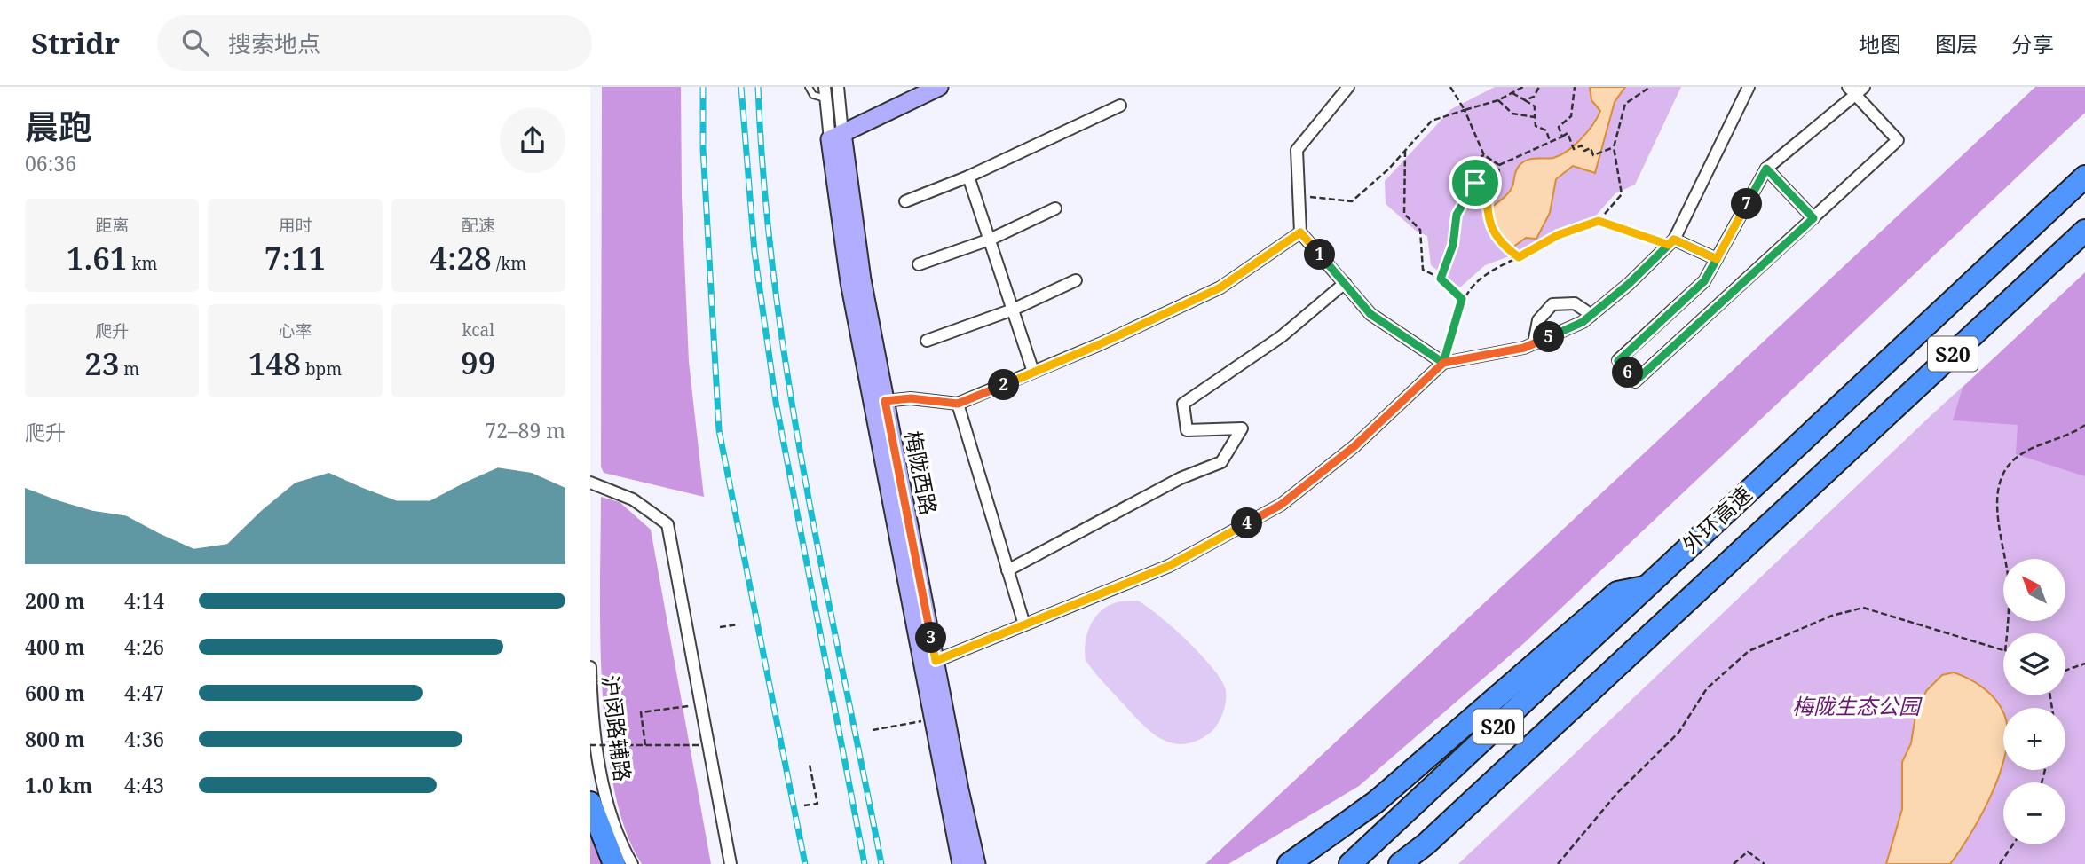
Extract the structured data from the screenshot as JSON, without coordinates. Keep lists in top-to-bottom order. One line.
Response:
{"streets":{"highway":["S20","外环高速"],"street":["梅陇西路","沪闵路辅路"]},"parks":["梅陇生态公园"],"north":"top left","page":{"header":"Stridr","search":"搜索地点","nav":["地图","图层","分享"],"heading":["晨跑","06:36"],"pins":["7","1","5","6","2","4","3"],"stats":[["距离","1.61 km"],["用时","7:11"],["配速","4:28 /km"],["爬升","23 m"],["心率","148 bpm"],["kcal","99"]],"chart":["爬升","72–89 m"],"map_buttons":["+","−"],"list":[{"name":"200 m","note":"4:14"},{"name":"400 m","note":"4:26"},{"name":"600 m","note":"4:47"},{"name":"800 m","note":"4:36"},{"name":"1.0 km","note":"4:43"}]}}
